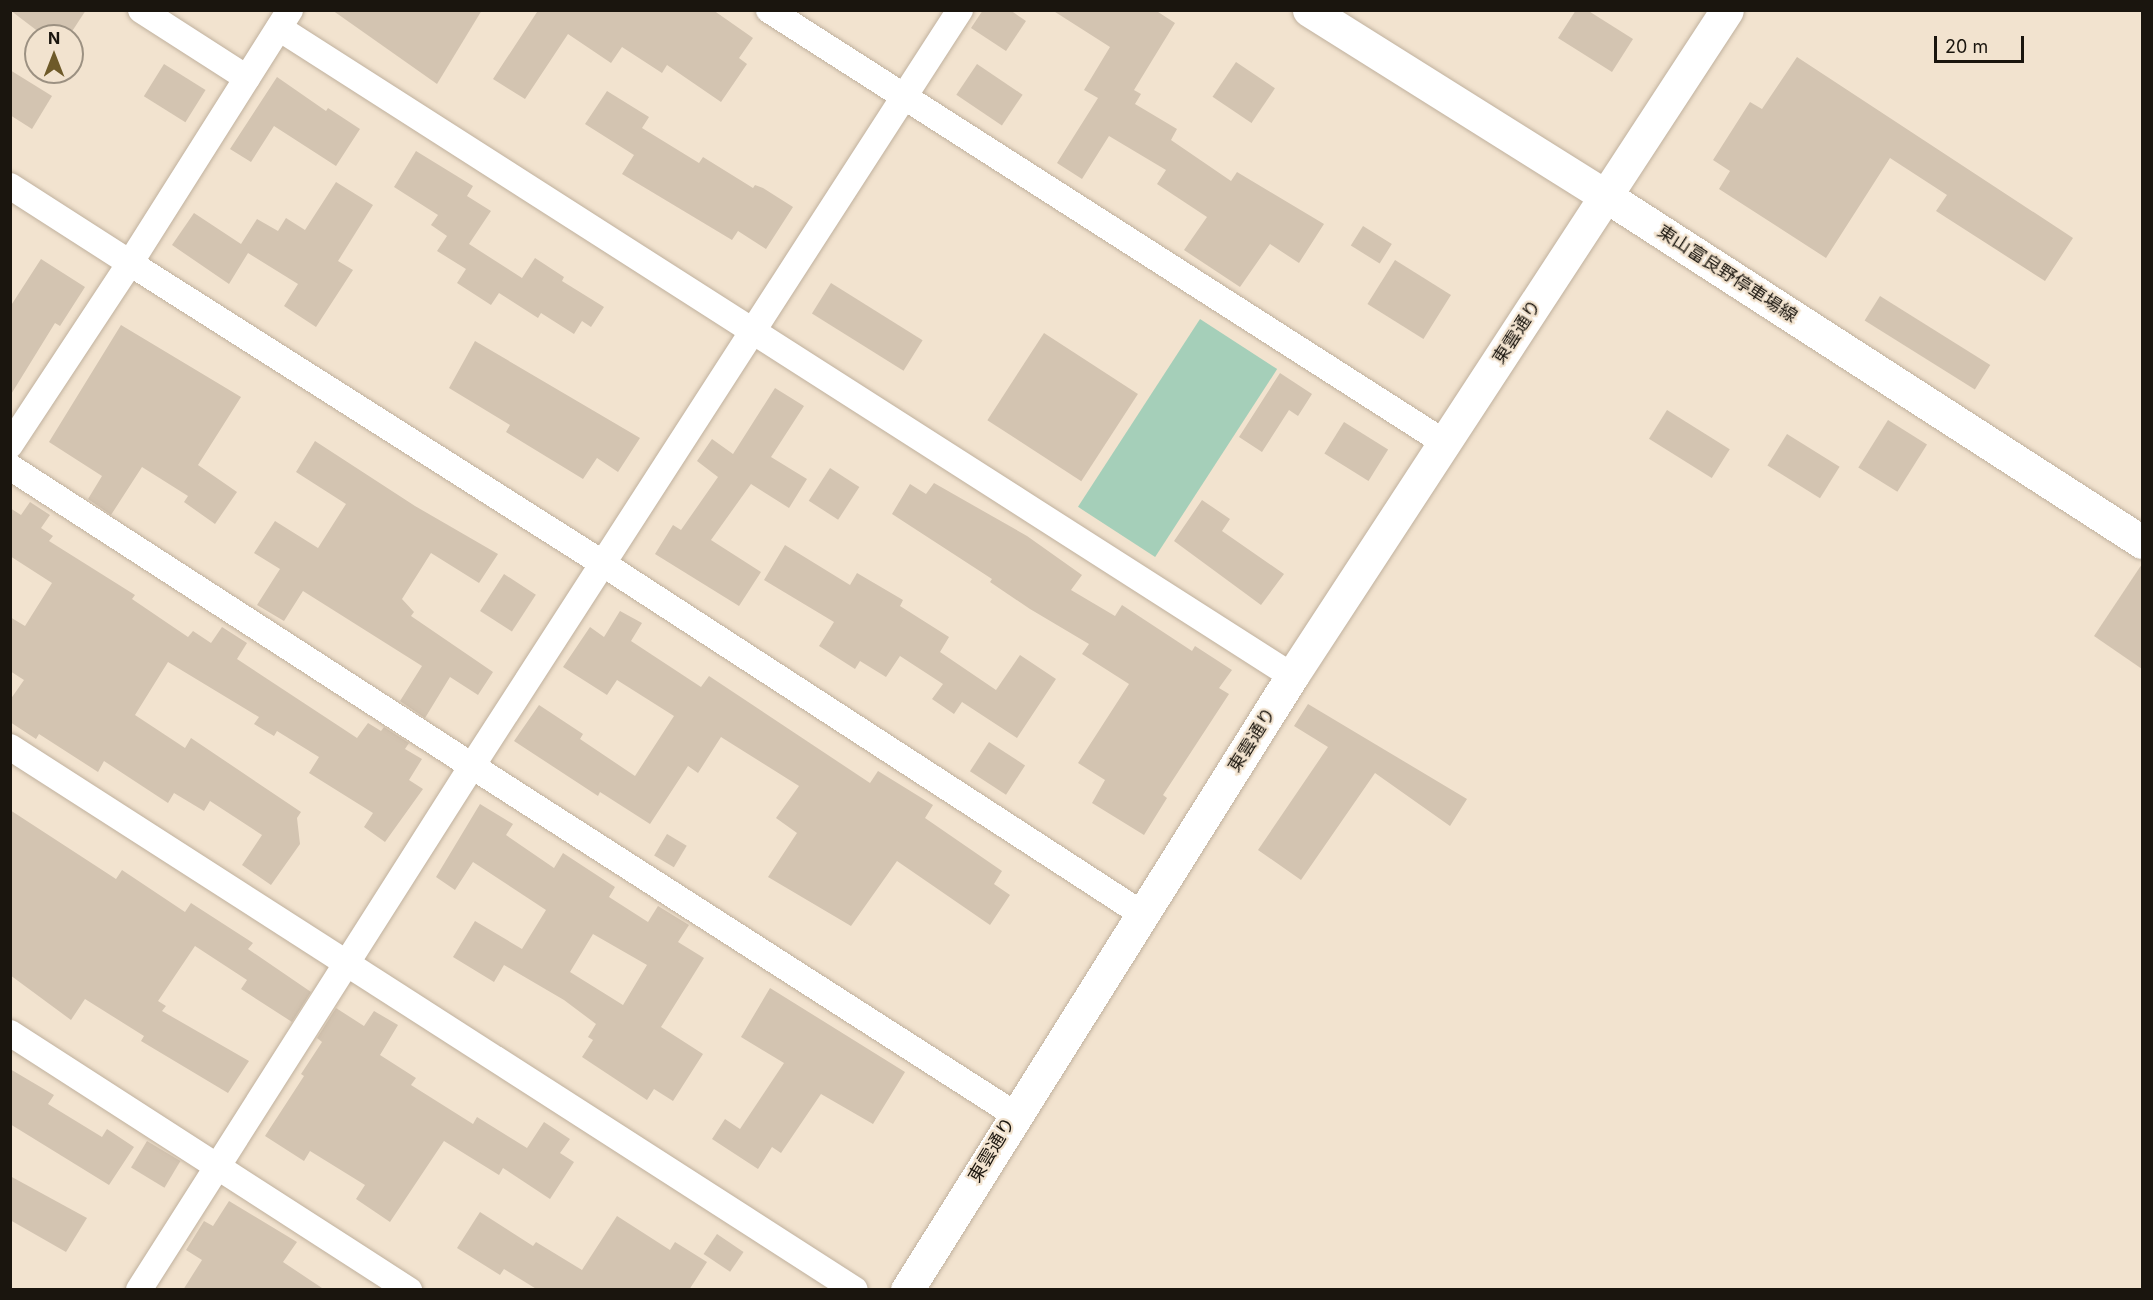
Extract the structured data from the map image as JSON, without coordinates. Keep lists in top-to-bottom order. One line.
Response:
{"streets":{"street":["東山富良野停車場線","東雲通り"]},"crossings":[["東山富良野停車場線","東雲通り"]],"scale_bar":"20 m","north":"top"}
